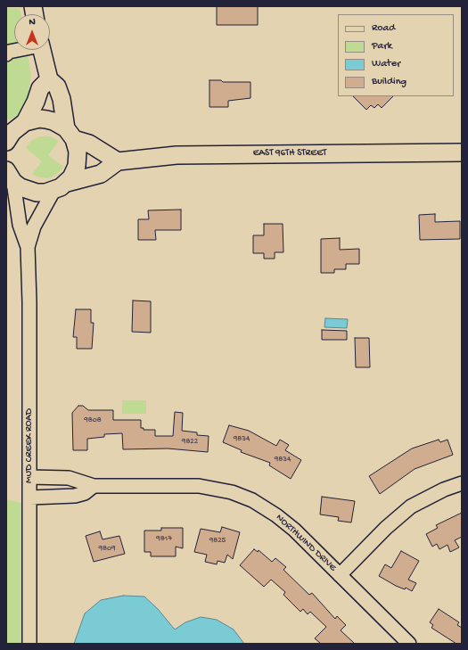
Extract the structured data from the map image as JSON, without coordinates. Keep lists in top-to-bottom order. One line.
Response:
{"streets":{"main road":["EAST 96TH STREET"],"street":["MUD CREEK ROAD","NORTHWIND DRIVE"]},"crossings":[["MUD CREEK ROAD","NORTHWIND DRIVE"]],"house_numbers":["9808","9834","9822","9834","9817","9825","9809"],"legend":["Road","Park","Water","Building"],"north":"top"}
